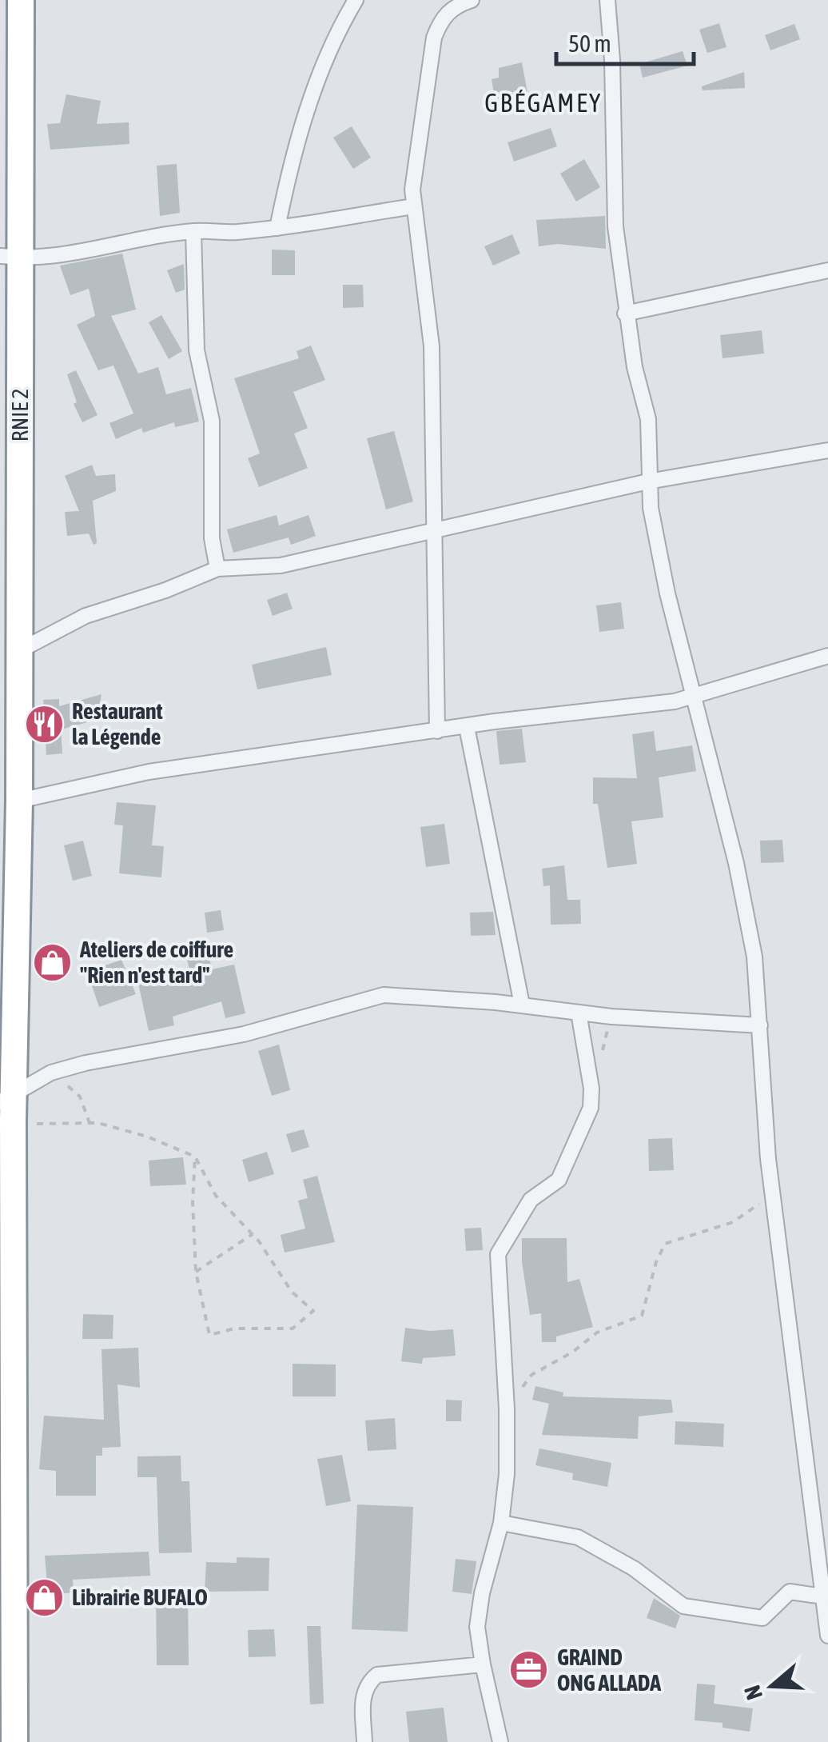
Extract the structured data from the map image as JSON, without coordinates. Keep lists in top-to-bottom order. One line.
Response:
{"streets":{"highway":["RNIE 2"]},"districts":["GBÉGAMEY"],"places":{"restaurant":["Restaurant la Légende"],"shop":["Ateliers de coiffure \"Rien n'est tard\"","Librairie BUFALO"],"office":["GRAIND ONG ALLADA"]},"scale_bar":"50 m","north":"left"}
